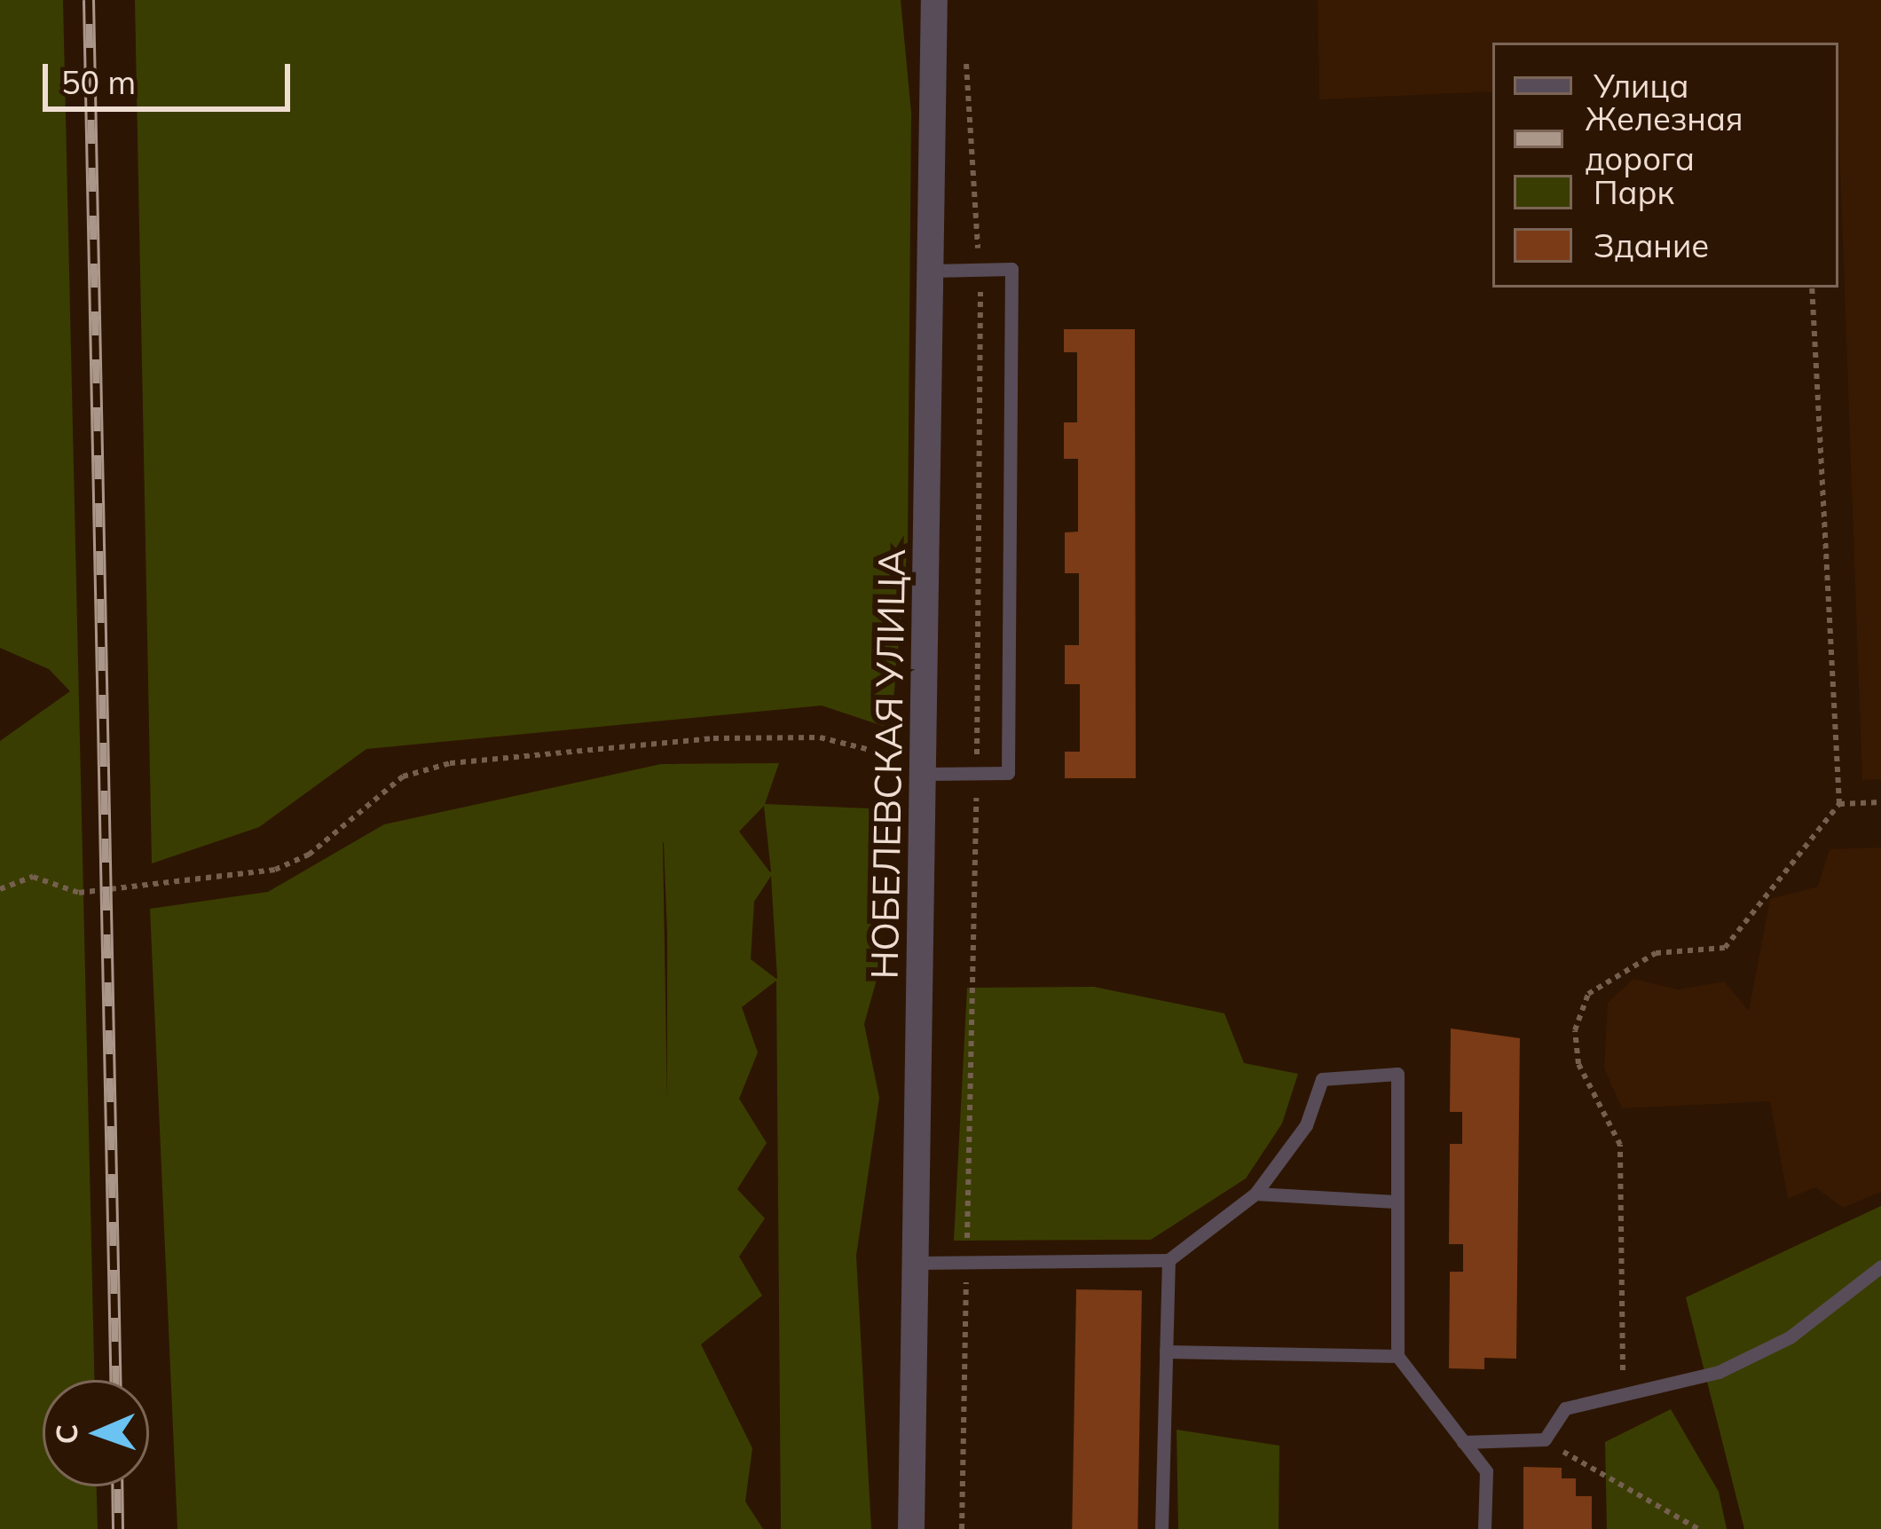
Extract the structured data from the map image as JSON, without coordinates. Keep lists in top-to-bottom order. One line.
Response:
{"streets":{"street":["НОБЕЛЕВСКАЯ УЛИЦА"]},"legend":["Улица","Железная дорога","Парк","Здание"],"scale_bar":"50 m","north":"left"}
